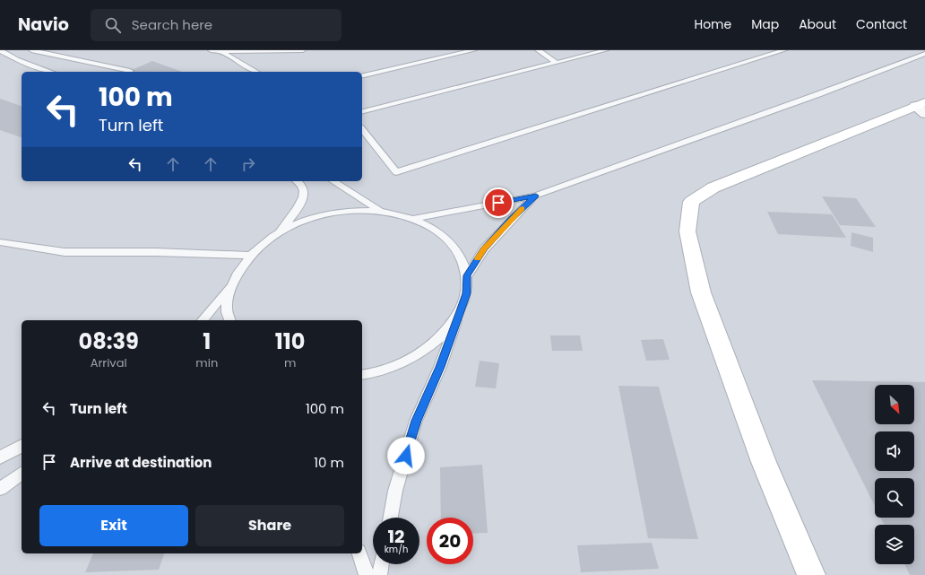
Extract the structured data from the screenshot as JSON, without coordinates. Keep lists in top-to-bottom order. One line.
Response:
{"north":"bottom right","page":{"header":"Navio","search":"Search here","nav":["Home","Map","About","Contact"],"turn":["100 m","Turn left"],"eta":["08:39","Arrival","1","min","110","m"],"list":[{"name":"Turn left","value":"100 m"},{"name":"Arrive at destination","value":"10 m"}],"buttons":["Exit","Share"],"speed":"12 km/h","limit":"20"}}
